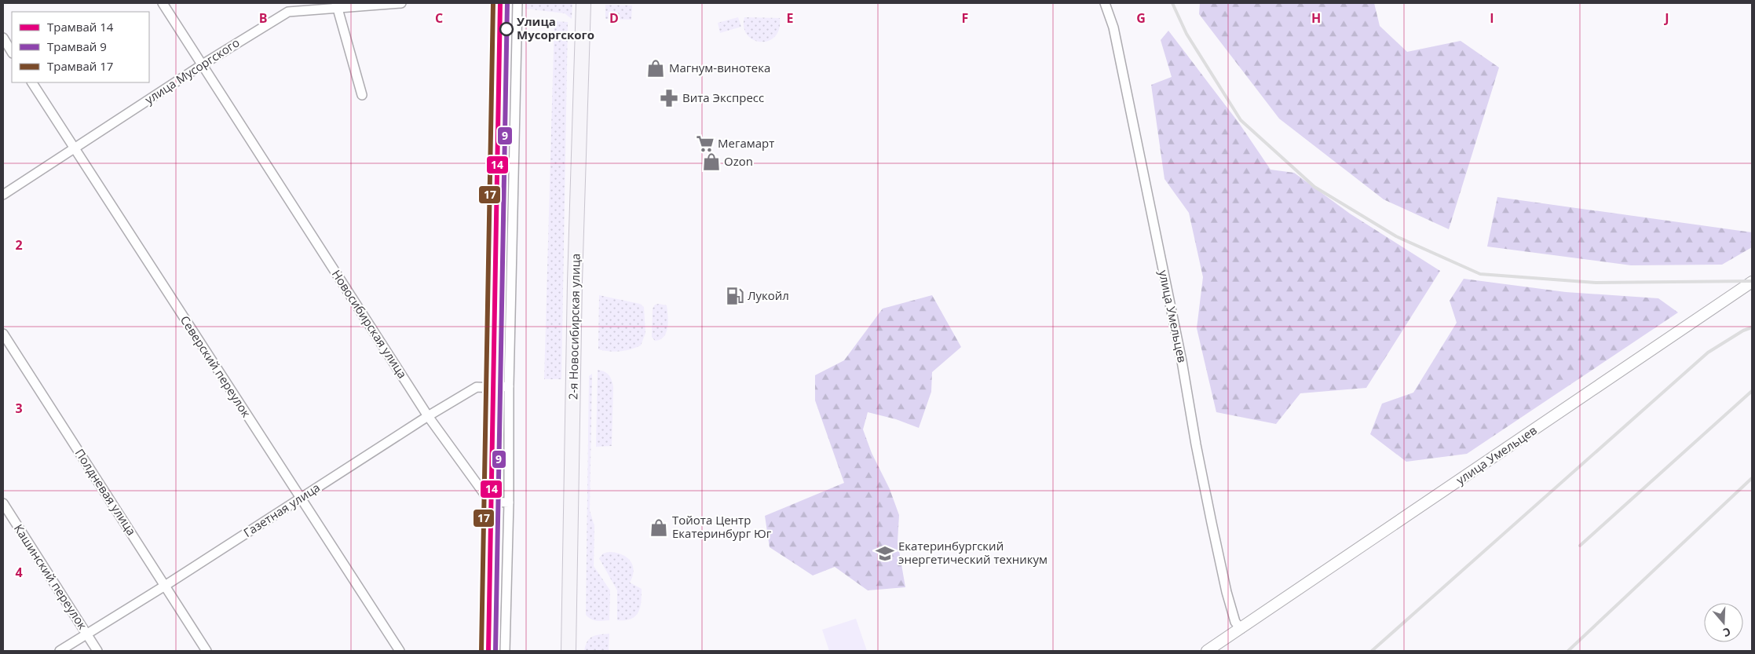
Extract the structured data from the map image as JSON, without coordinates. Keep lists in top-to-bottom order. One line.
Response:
{"streets":{"main road":["2-я Новосибирская улица"],"street":["улица Мусоргского","улица Умельцев","Новосибирская улица","Северский переулок","Полдневая улица","Газетная улица","Кашинский переулок"]},"crossings":[["улица Мусоргского","Новосибирская улица"],["улица Мусоргского","Северский переулок"],["Новосибирская улица","Газетная улица"],["Северский переулок","Газетная улица"],["Полдневая улица","Газетная улица"],["Газетная улица","Кашинский переулок"]],"places":{"other":["Улица Мусоргского"],"shop":["Магнум-винотека","Ozon","Тойота Центр Екатеринбург Юг"],"pharmacy":["Вита Экспресс"],"supermarket":["Мегамарт"],"fuel station":["Лукойл"],"school or university":["Екатеринбургский энергетический техникум"]},"lines":["tram line 14","tram line 9","tram line 17"],"legend":["Трамвай 14","Трамвай 9","Трамвай 17"],"north":"bottom","grid":{"columns":["B","C","D","E","F","G","H","I","J"],"rows":["2","3","4"]}}
